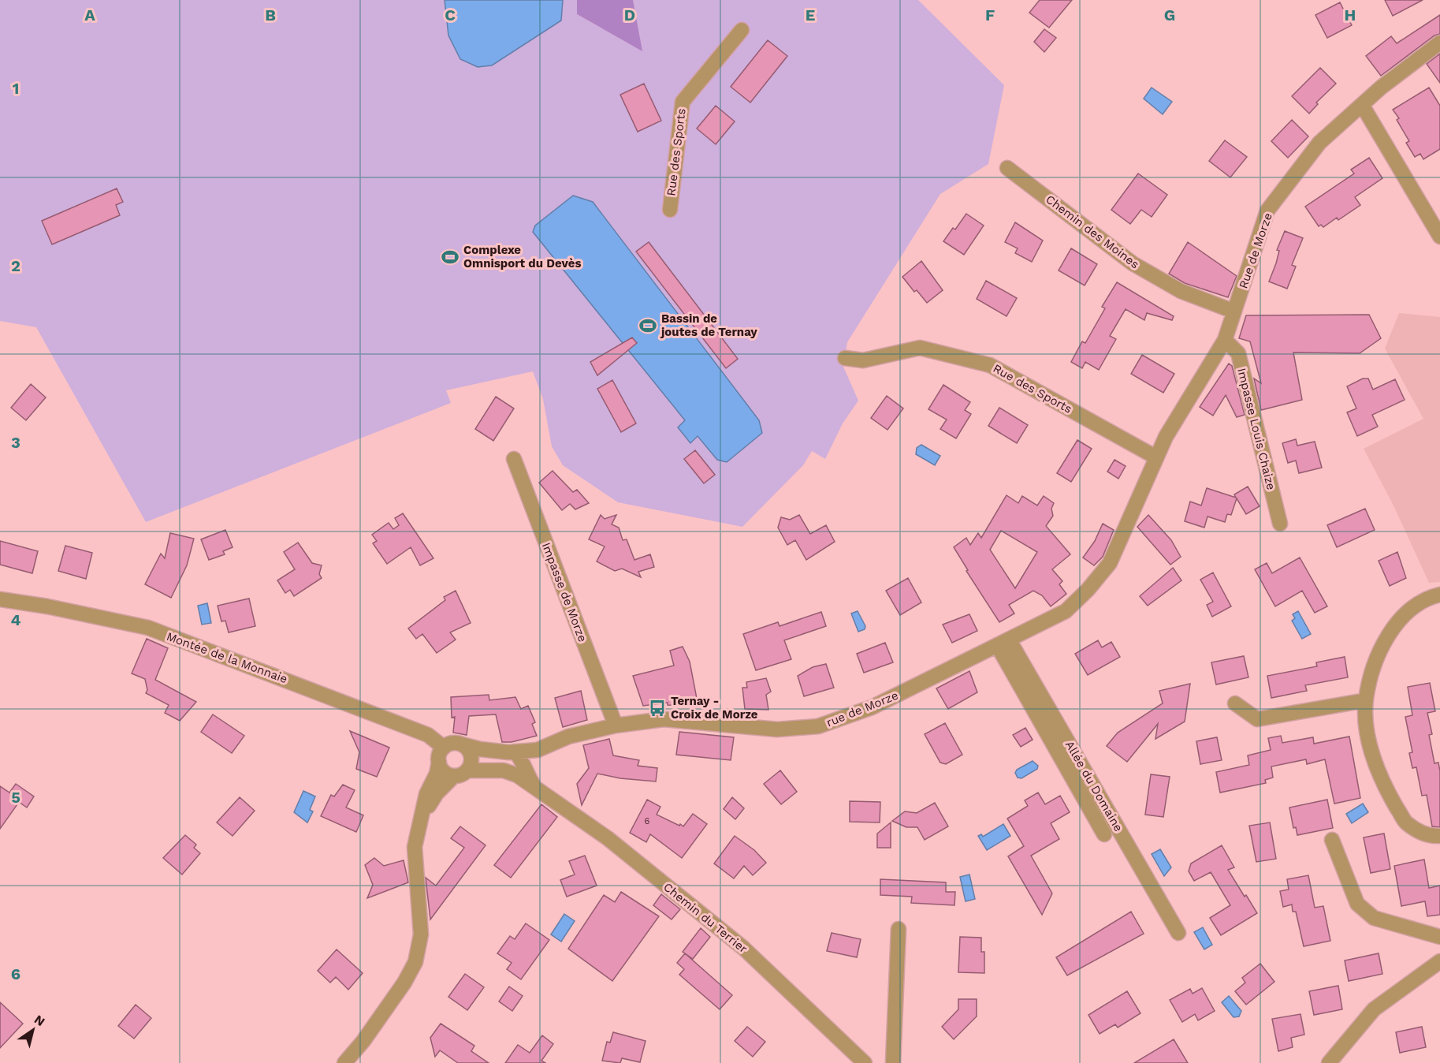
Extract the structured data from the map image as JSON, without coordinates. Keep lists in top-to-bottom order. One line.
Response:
{"streets":{"street":["Rue des Sports","Chemin des Moines","Rue de Morze","Impasse Louis Chaize","Impasse de Morze","Montée de la Monnaie","rue de Morze","Allée du Domaine","Chemin du Terrier"]},"crossings":[["Rue des Sports","Rue de Morze"],["Chemin des Moines","Rue de Morze"],["Rue de Morze","Impasse Louis Chaize"],["Rue de Morze","rue de Morze"],["Impasse de Morze","rue de Morze"],["rue de Morze","Allée du Domaine"],["rue de Morze","Chemin du Terrier"]],"places":{"sports":["Complexe Omnisport du Devès","Bassin de joutes de Ternay"],"bus stop":["Ternay - Croix de Morze"]},"house_numbers":["6"],"north":"top right","grid":{"columns":["A","B","C","D","E","F","G","H"],"rows":["1","2","3","4","5","6"]}}
